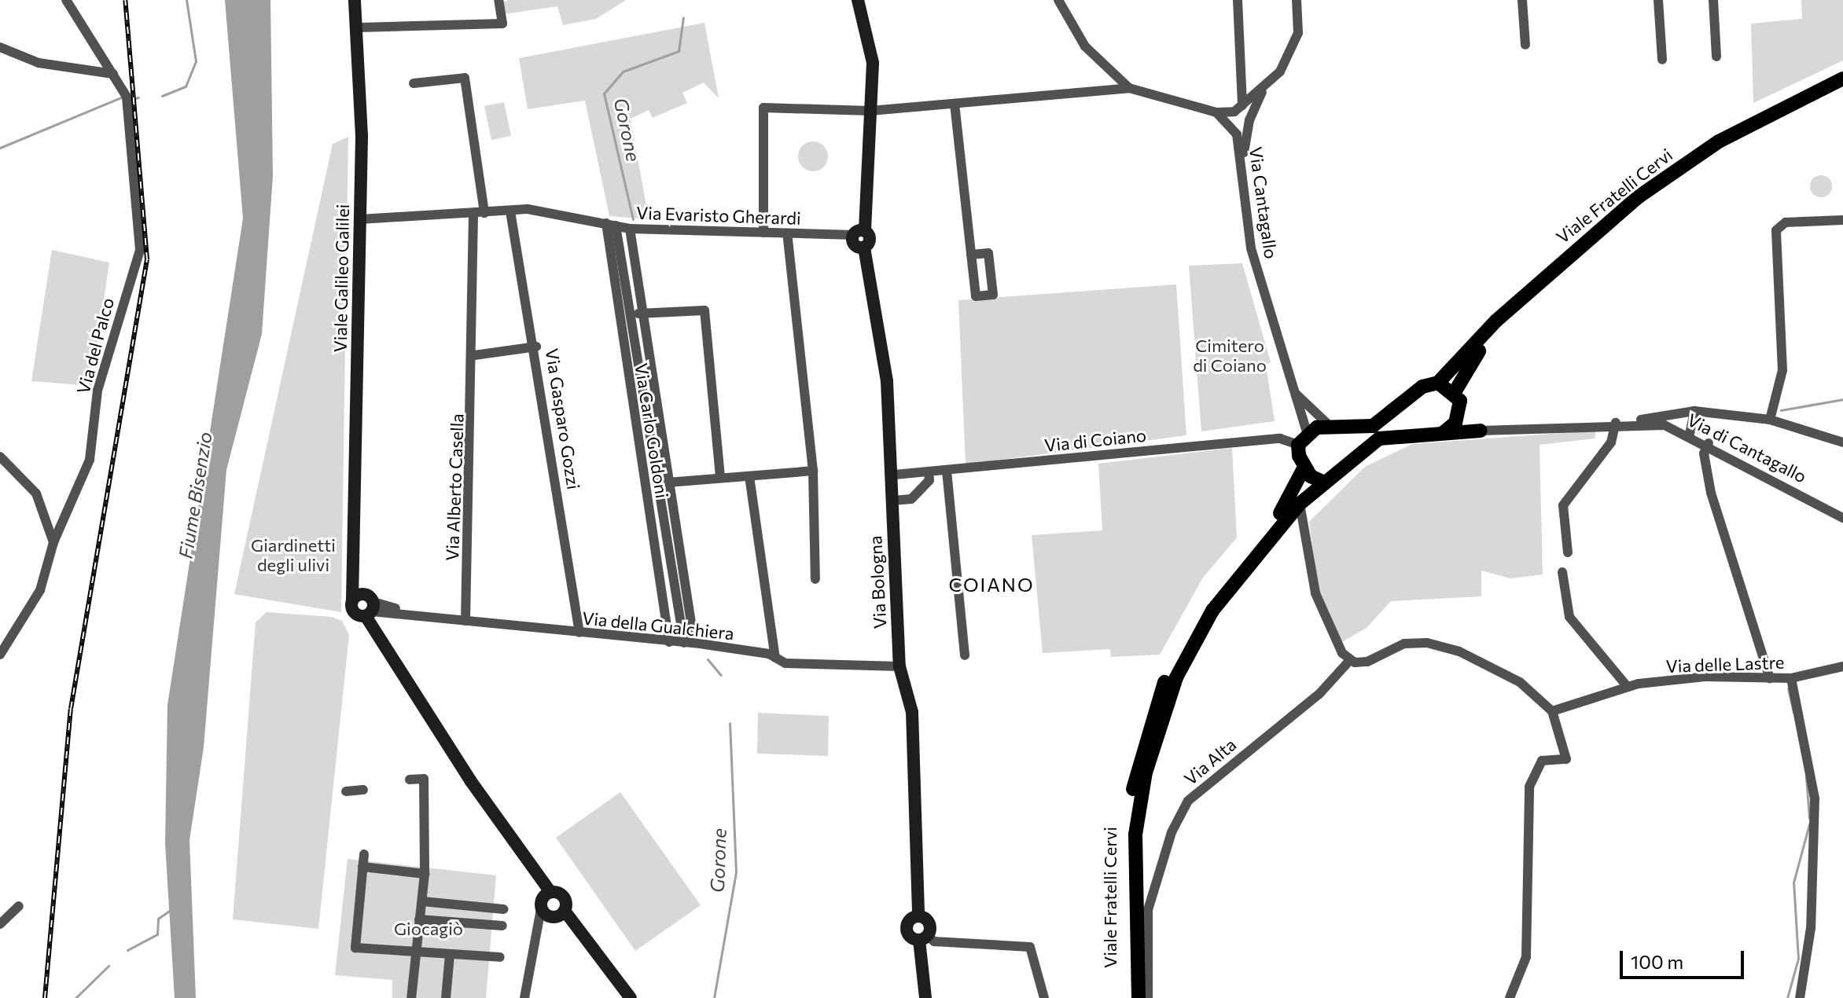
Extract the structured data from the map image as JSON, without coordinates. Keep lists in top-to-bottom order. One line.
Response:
{"streets":{"main road":["Viale Fratelli Cervi","Viale Galileo Galilei","Via Bologna"],"street":["Via Cantagallo","Via Evaristo Gherardi","Via del Palco","Via Gasparo Gozzi","Via Carlo Goldoni","Via di Coiano","Via di Cantagallo","Via Alberto Casella","Via della Gualchiera","Via delle Lastre","Via Alta"]},"crossings":[["Viale Fratelli Cervi","Via Cantagallo"],["Viale Fratelli Cervi","Via di Cantagallo"],["Via Evaristo Gherardi","Viale Galileo Galilei"],["Via Evaristo Gherardi","Via Gasparo Gozzi"],["Via Evaristo Gherardi","Via Carlo Goldoni"],["Via Evaristo Gherardi","Via Alberto Casella"],["Via Evaristo Gherardi","Via Bologna"],["Viale Galileo Galilei","Via della Gualchiera"],["Via Gasparo Gozzi","Via della Gualchiera"],["Via Carlo Goldoni","Via della Gualchiera"],["Via di Coiano","Via Bologna"],["Via Alberto Casella","Via della Gualchiera"],["Via Bologna","Via della Gualchiera"]],"districts":["COIANO"],"water":["Gorone","Fiume Bisenzio"],"parks":["Cimitero di Coiano","Giardinetti degli ulivi","Giocagiò"],"scale_bar":"100 m"}
